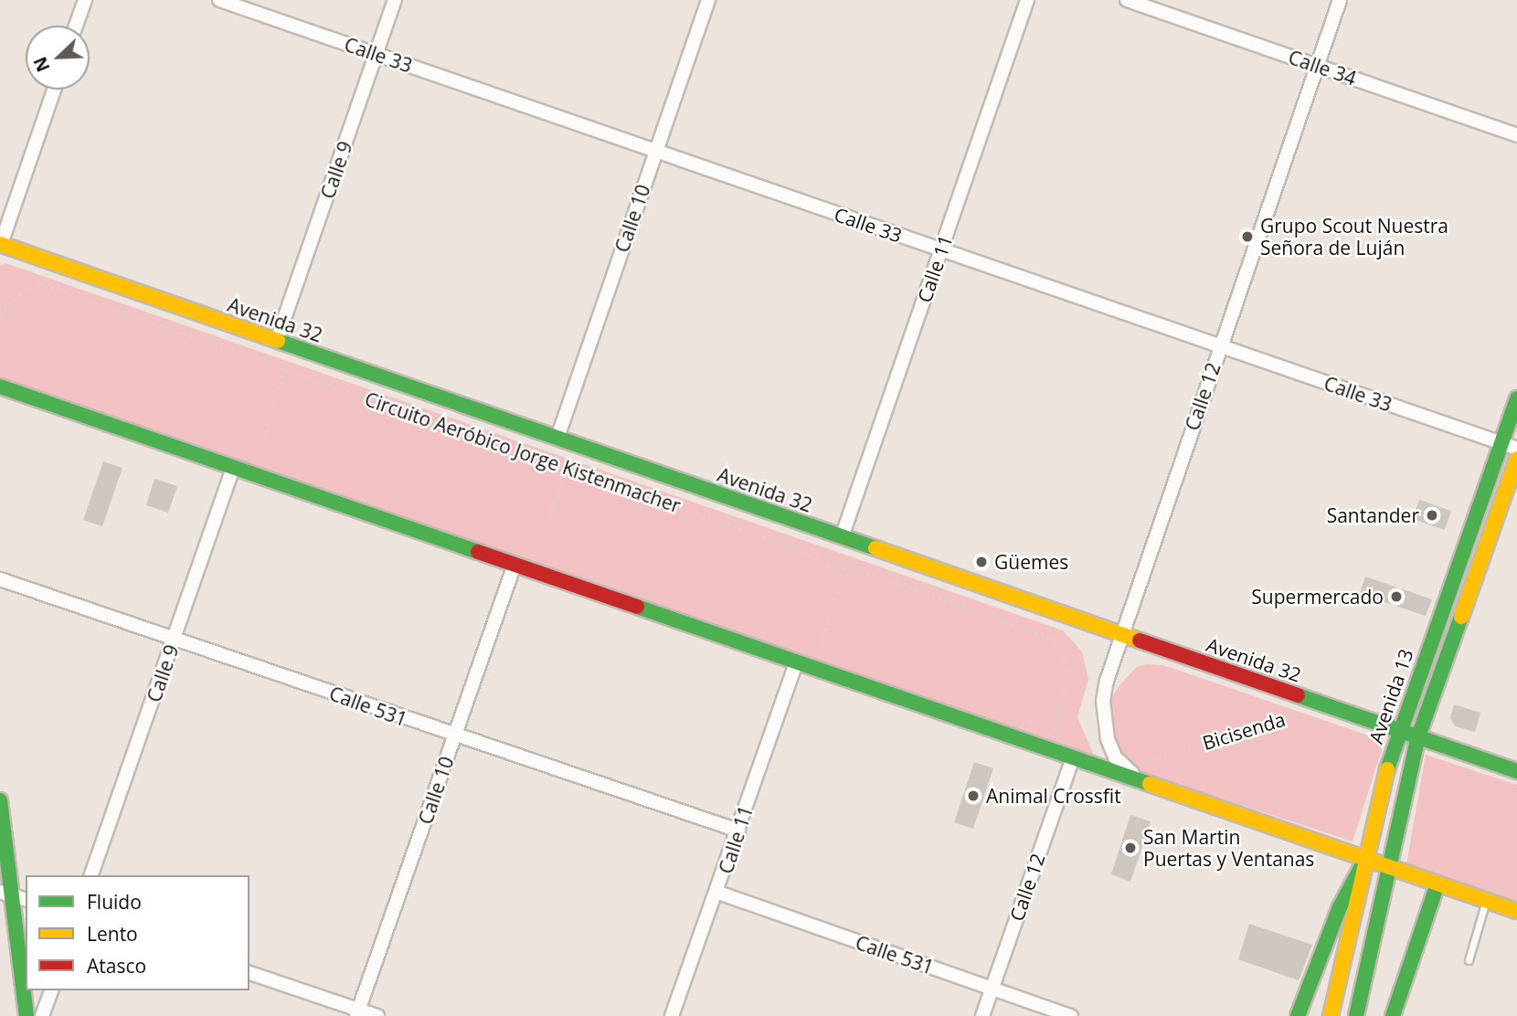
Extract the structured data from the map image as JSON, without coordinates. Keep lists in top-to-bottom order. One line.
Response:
{"streets":{"main road":["Avenida 32","Avenida 13"],"street":["Calle 33","Calle 34","Calle 9","Calle 10","Calle 11","Calle 12","Calle 531"],"path":["Circuito Aeróbico Jorge Kistenmacher","Bicisenda"]},"crossings":[["Calle 33","Calle 9"],["Calle 33","Calle 10"],["Calle 33","Calle 11"],["Calle 33","Calle 12"],["Calle 33","Avenida 13"],["Calle 34","Calle 12"],["Calle 9","Avenida 32"],["Calle 9","Calle 531"],["Calle 10","Avenida 32"],["Calle 10","Calle 531"],["Calle 11","Avenida 32"],["Calle 11","Calle 531"],["Avenida 32","Calle 12"],["Avenida 32","Avenida 13"],["Calle 12","Calle 531"],["Calle 12","Bicisenda"]],"places":["Grupo Scout Nuestra Señora de Luján","Santander","Güemes","Supermercado","Animal Crossfit","San Martin Puertas y Ventanas"],"legend":["Fluido","Lento","Atasco"],"north":"bottom left"}
